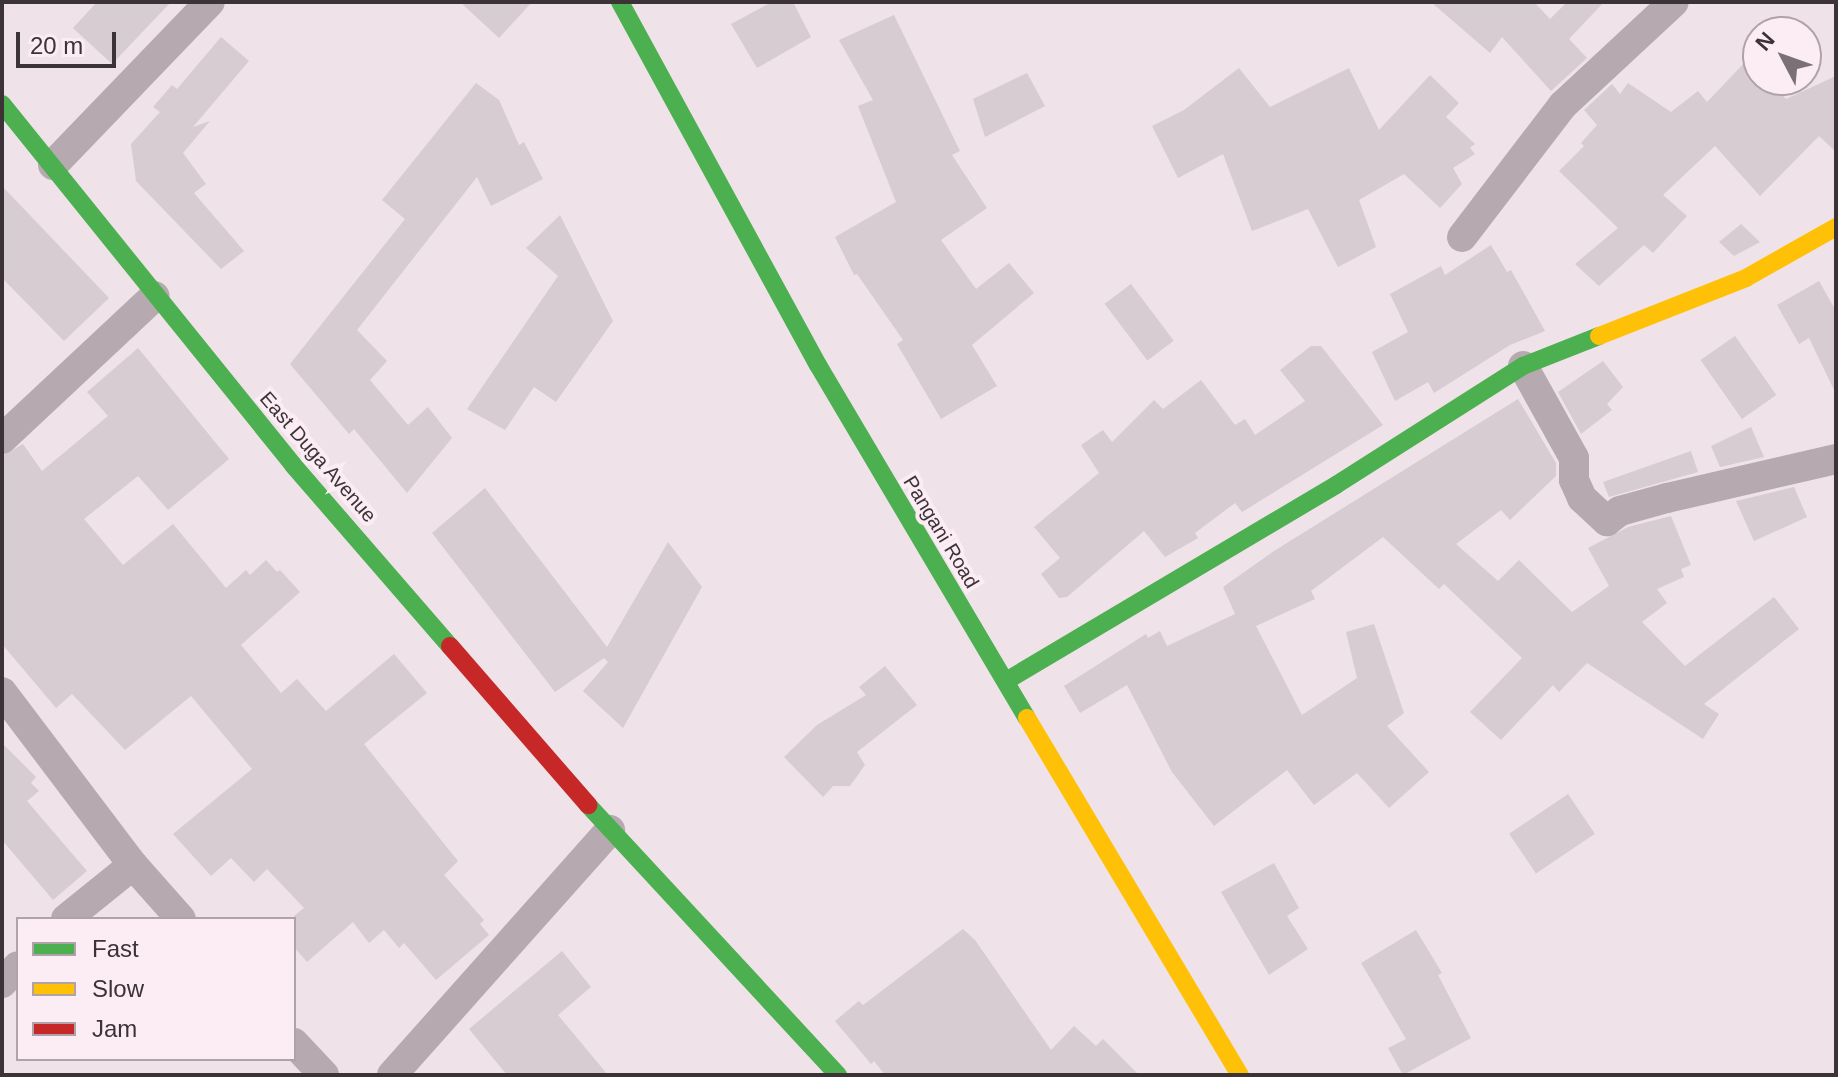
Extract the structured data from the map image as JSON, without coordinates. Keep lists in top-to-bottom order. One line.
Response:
{"streets":{"street":["East Duga Avenue","Pangani Road"]},"legend":["Fast","Slow","Jam"],"scale_bar":"20 m","north":"top left"}
